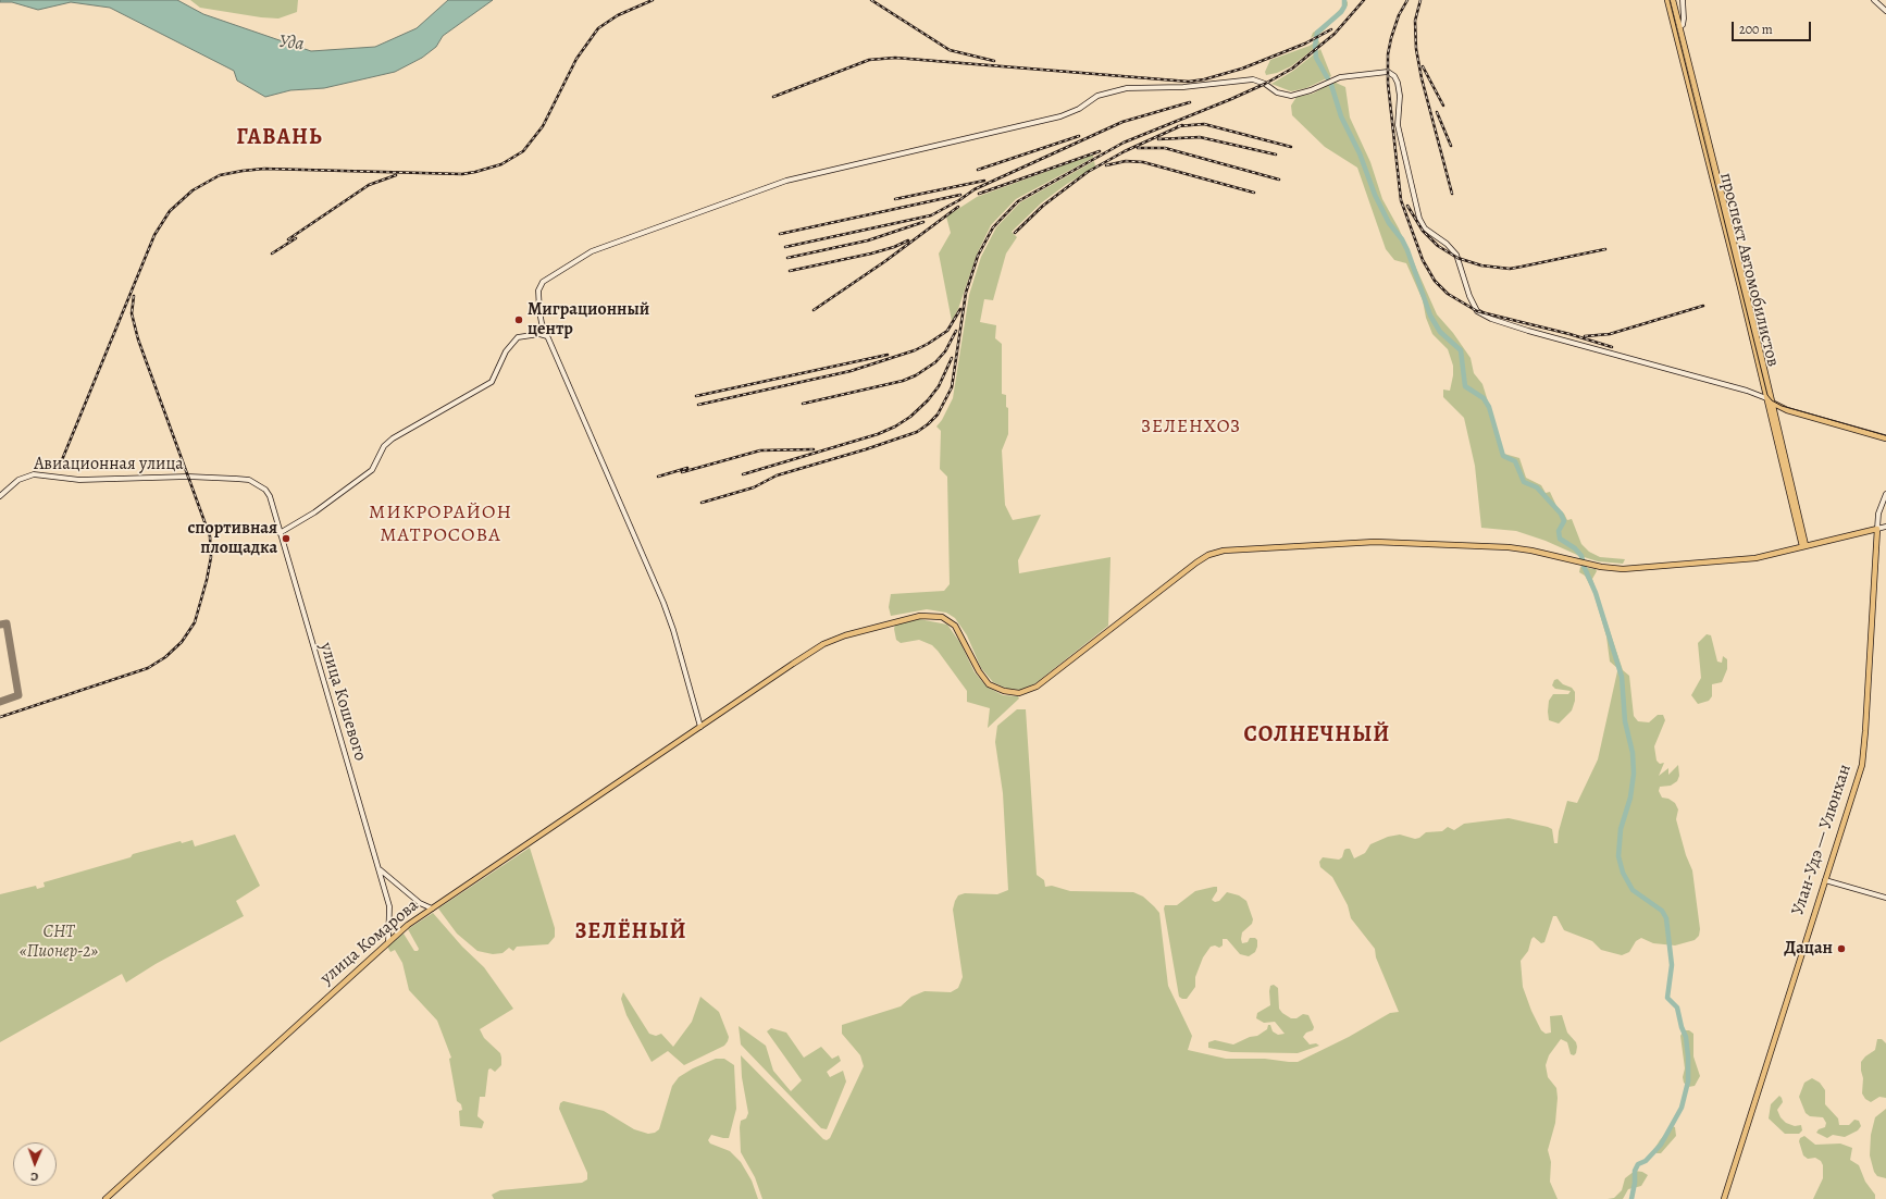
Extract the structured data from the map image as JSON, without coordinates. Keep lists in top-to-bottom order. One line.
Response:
{"streets":{"main road":["проспект Автомобилистов","Улан-Удэ — Улюнхан","улица Комарова"],"street":["Авиационная улица","улица Кошевого"]},"crossings":[["проспект Автомобилистов","улица Комарова"],["Авиационная улица","улица Кошевого"],["улица Кошевого","улица Комарова"],["Улан-Удэ — Улюнхан","улица Комарова"]],"districts":["ГАВАНЬ","ЗЕЛЕНХОЗ","МИКРОРАЙОН МАТРОСОВА","СОЛНЕЧНЫЙ","ЗЕЛЁНЫЙ"],"water":["Уда"],"parks":["СНТ «Пионер-2»"],"places":["Миграционный центр","спортивная площадка","Дацан"],"scale_bar":"200 m","north":"bottom"}
